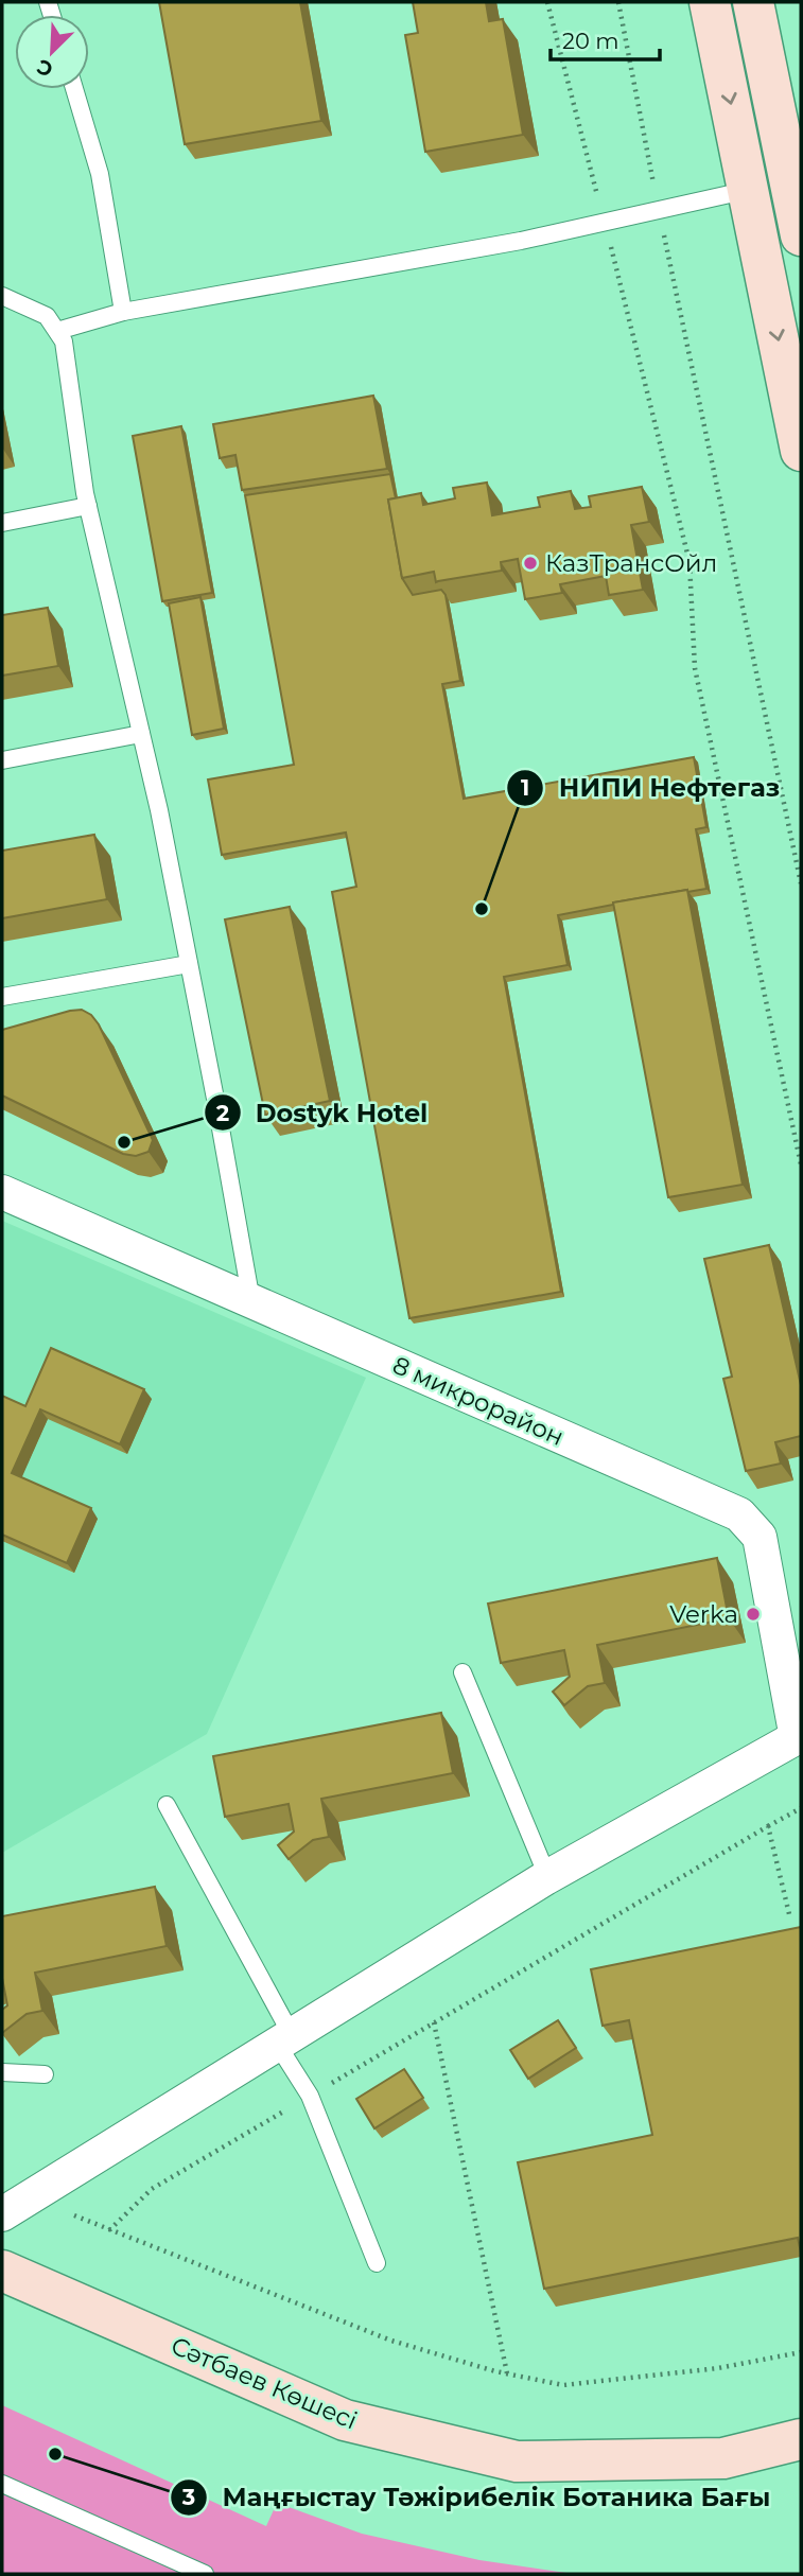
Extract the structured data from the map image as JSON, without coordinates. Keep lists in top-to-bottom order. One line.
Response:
{"streets":{"main road":["Сәтбаев Көшесі"],"street":["8 микрорайон"]},"places":["КазТрансОйл","НИПИ Нефтегаз","Dostyk Hotel","Verka","Маңғыстау Тәжірибелік Ботаника Бағы"],"scale_bar":"20 m","north":"bottom left"}
